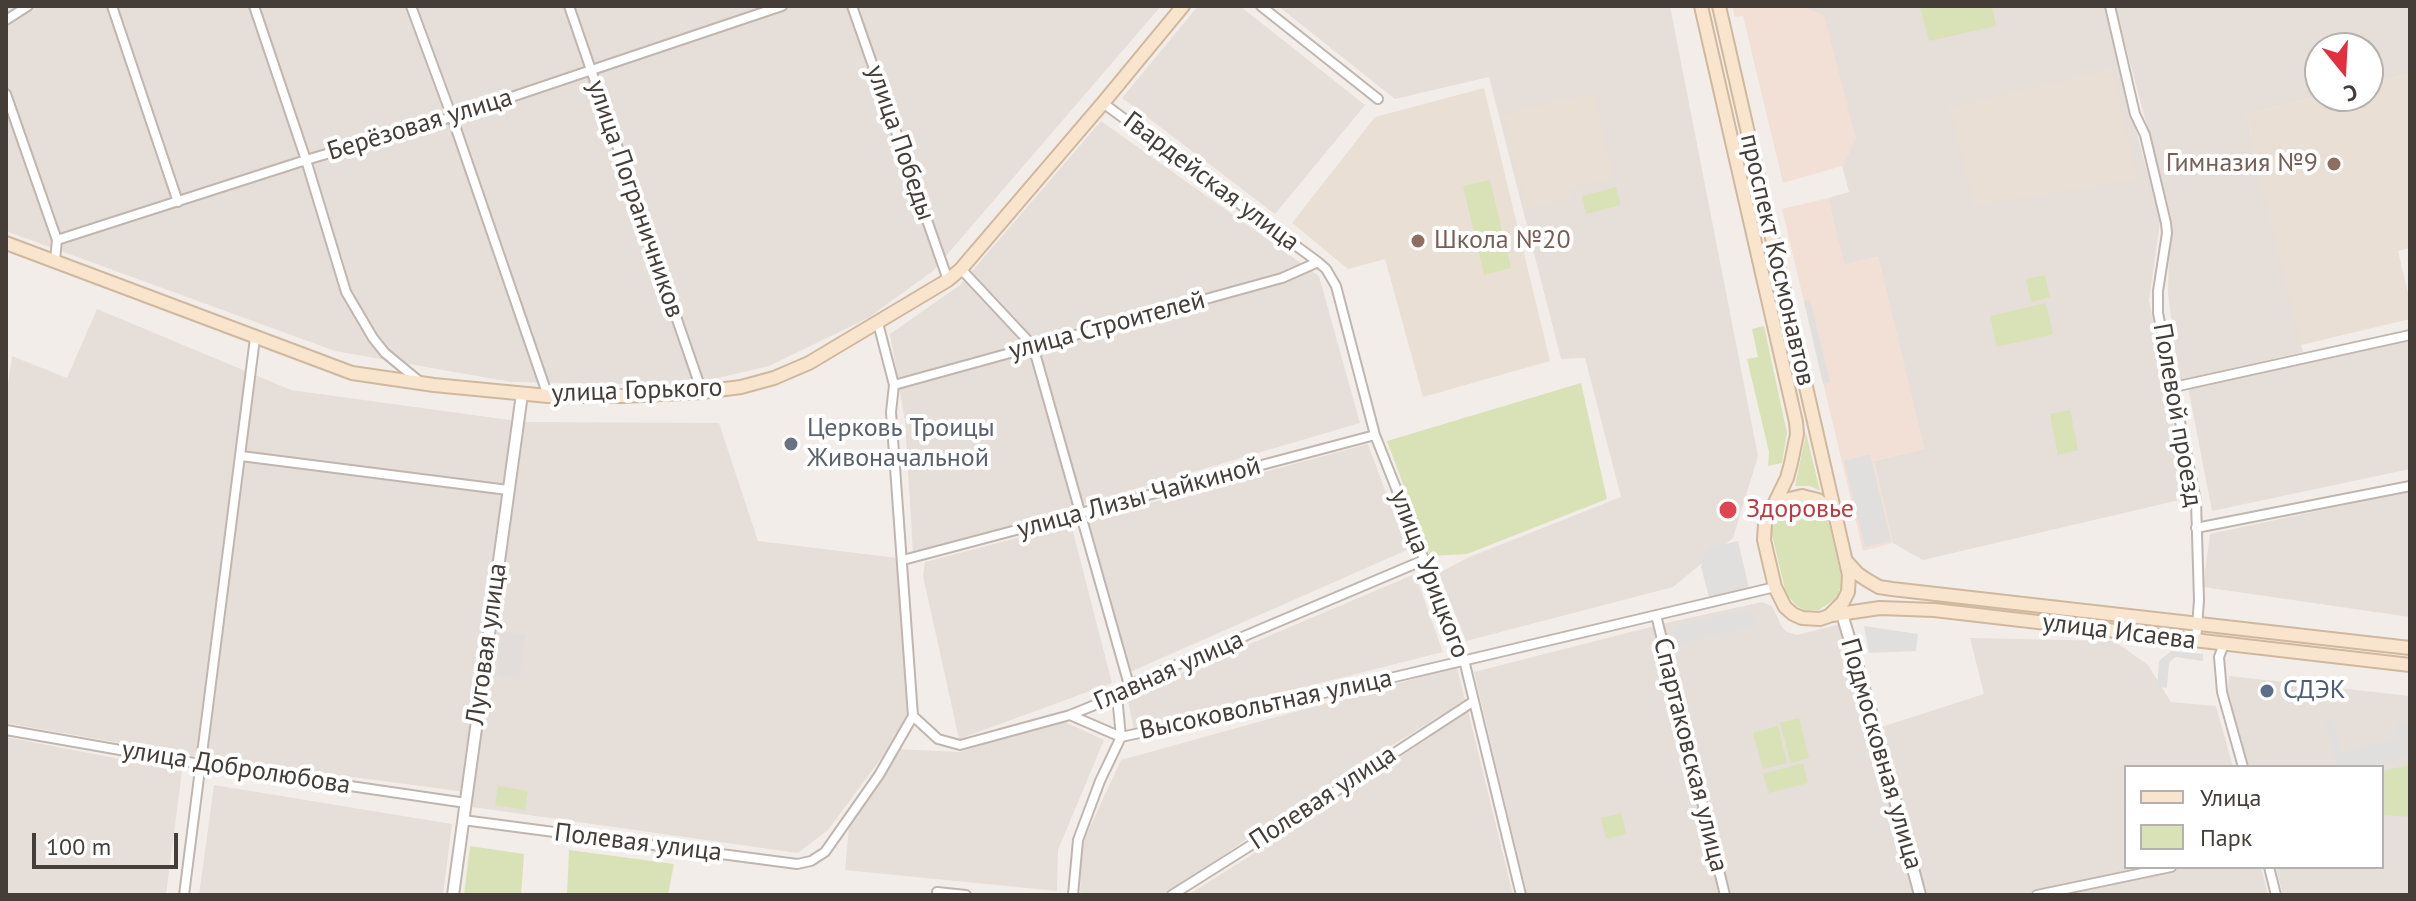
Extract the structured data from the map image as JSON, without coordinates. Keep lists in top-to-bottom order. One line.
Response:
{"streets":{"main road":["проспект Космонавтов","улица Горького","улица Исаева"],"street":["Берёзовая улица","улица Победы","Гвардейская улица","улица Пограничников","улица Строителей","Полевой проезд","улица Лизы Чайкиной","улица Урицкого","Луговая улица","Главная улица","Высоковольтная улица","Подмосковная улица","Спартаковская улица","улица Добролюбова","Полевая улица"]},"crossings":[["Берёзовая улица","улица Пограничников"],["улица Победы","улица Горького"],["Гвардейская улица","улица Строителей"],["Гвардейская улица","улица Горького"],["Гвардейская улица","улица Урицкого"],["улица Пограничников","улица Горького"],["проспект Космонавтов","улица Исаева"],["проспект Космонавтов","Подмосковная улица"],["улица Строителей","улица Урицкого"],["улица Горького","Луговая улица"],["Полевой проезд","улица Исаева"],["улица Лизы Чайкиной","улица Урицкого"],["улица Урицкого","Главная улица"],["улица Урицкого","Высоковольтная улица"],["улица Урицкого","Полевая улица"],["улица Исаева","Подмосковная улица"],["Луговая улица","улица Добролюбова"],["Луговая улица","Полевая улица"],["Главная улица","Высоковольтная улица"],["Главная улица","Полевая улица"]],"places":["Гимназия №9","Школа №20","Церковь Троицы Живоначальной","Здоровье","СДЭК"],"legend":["Улица","Парк"],"scale_bar":"100 m","north":"bottom"}
